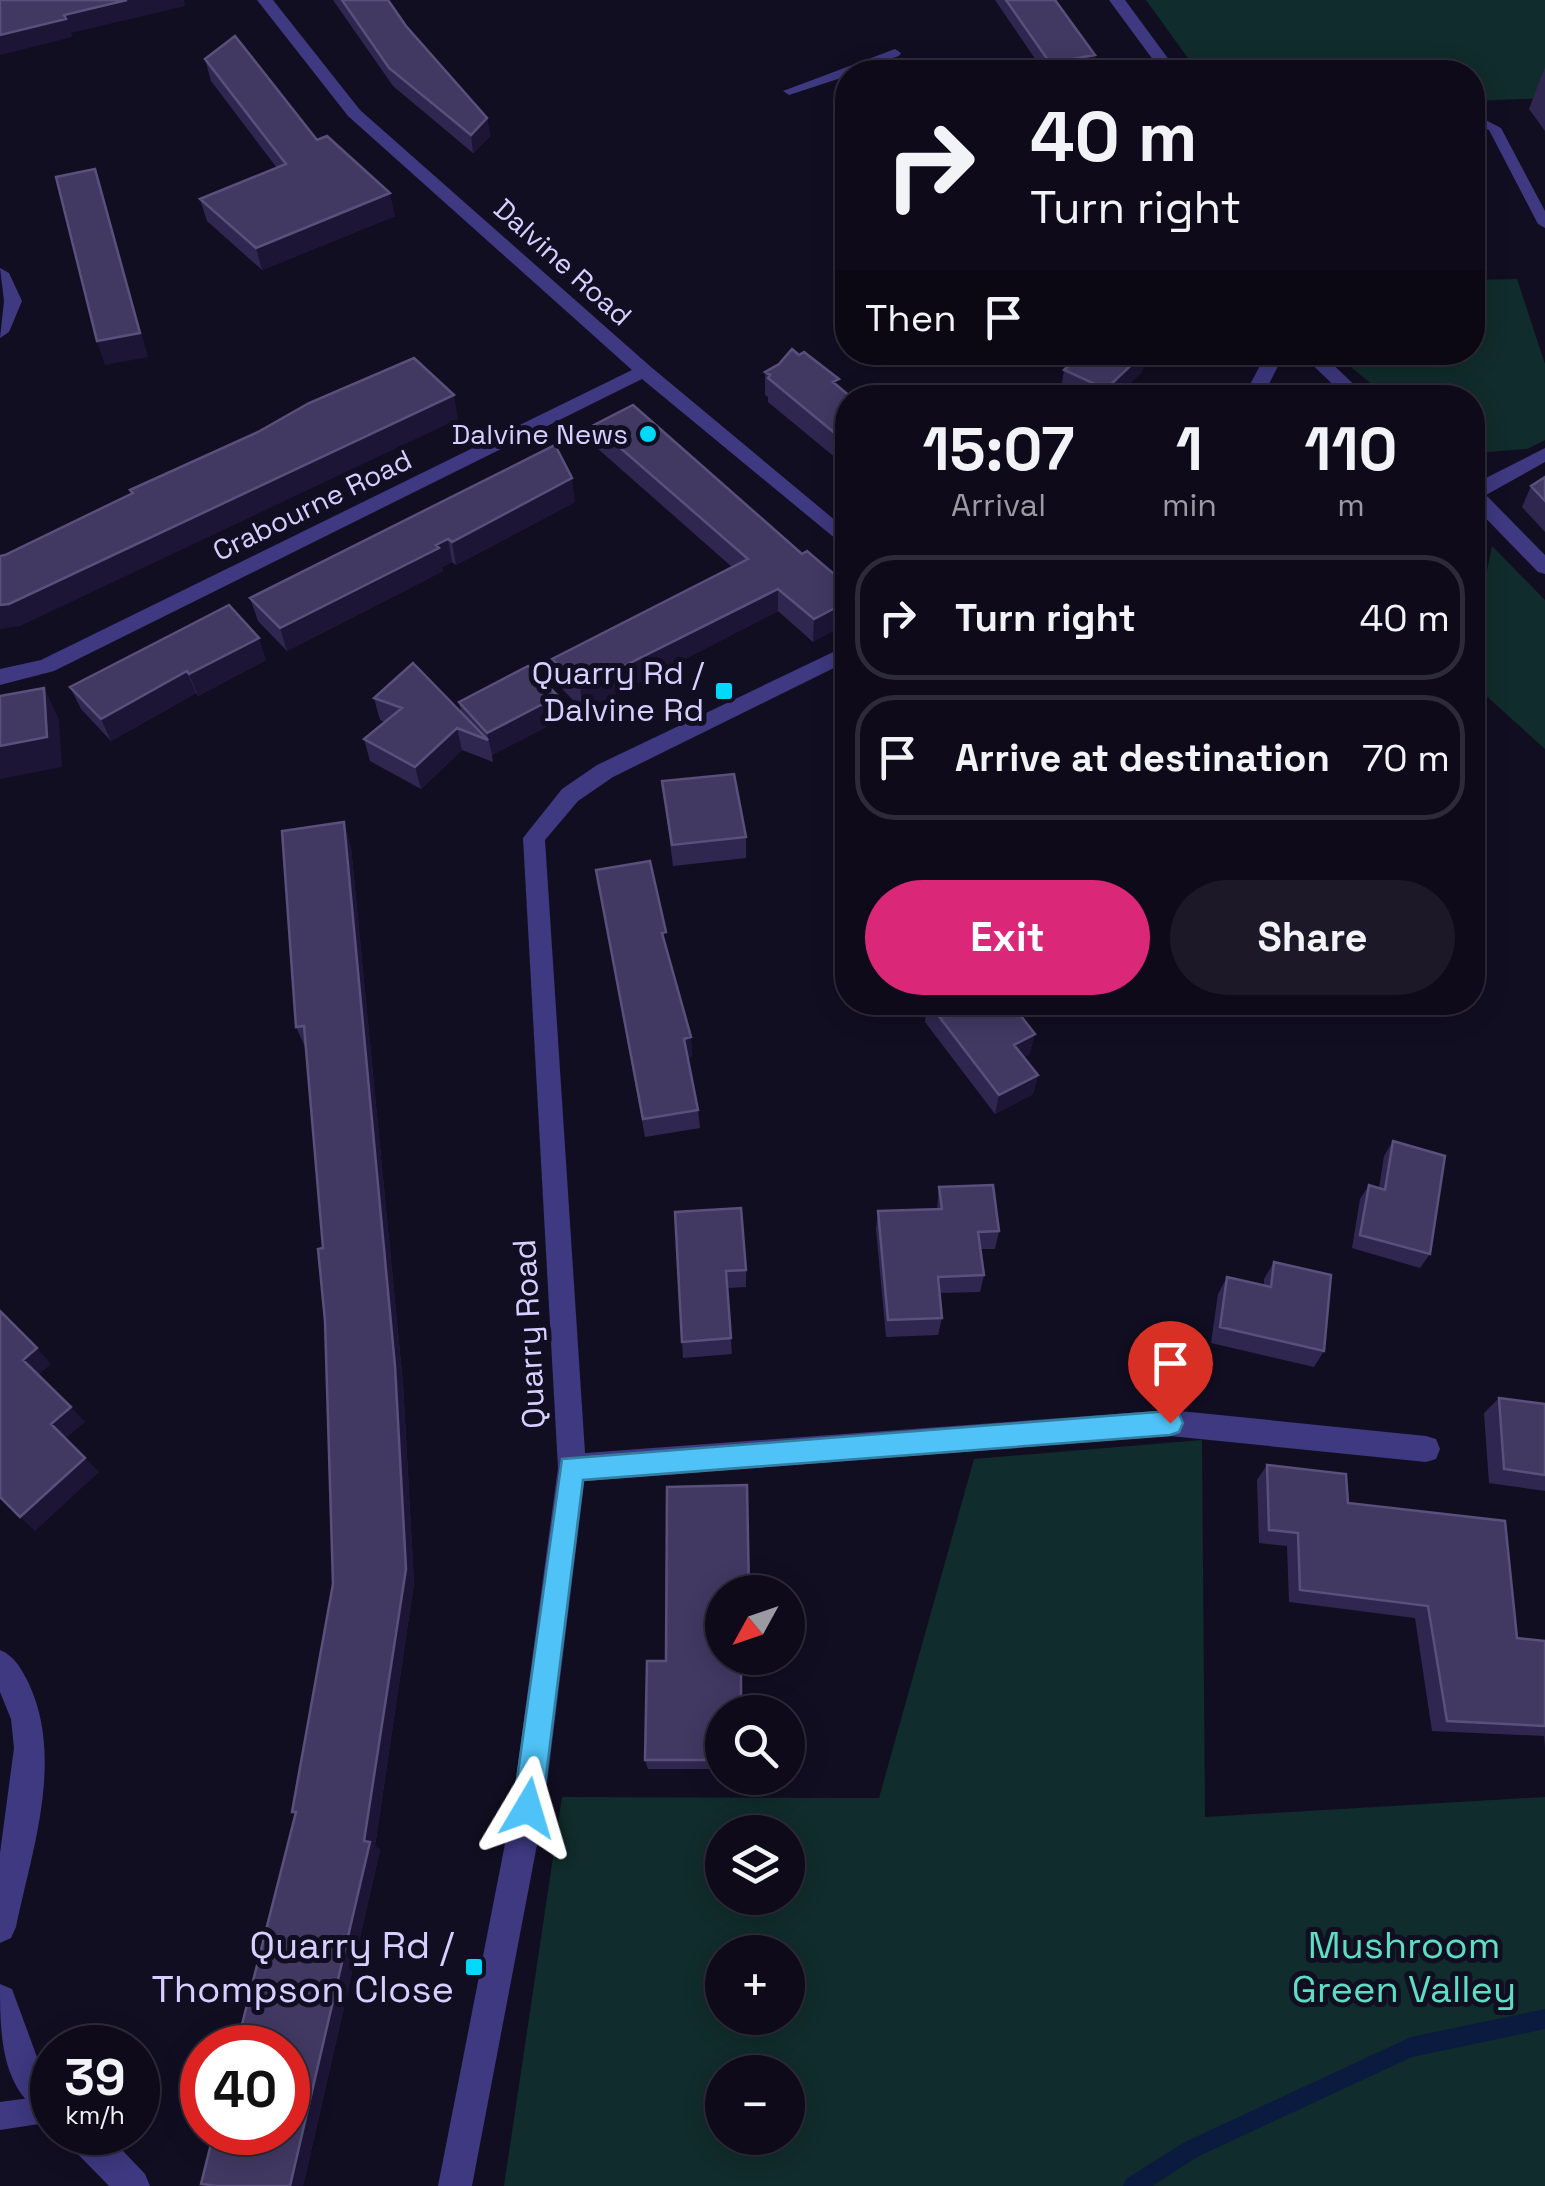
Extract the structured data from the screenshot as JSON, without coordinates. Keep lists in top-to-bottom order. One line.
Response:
{"streets":{"street":["Dalvine Road","Crabourne Road","Quarry Road"]},"crossings":[["Dalvine Road","Crabourne Road"]],"parks":["Mushroom Green Valley"],"places":{"other":["Dalvine News"],"transit":["Quarry Rd / Dalvine Rd","Quarry Rd / Thompson Close"]},"north":"bottom left","page":{"turn":["40 m","Turn right"],"then":"Then","eta":["15:07","Arrival","1","min","110","m"],"list":[{"name":"Turn right","value":"40 m"},{"name":"Arrive at destination","value":"70 m"}],"buttons":["Exit","Share"],"map_buttons":["+","−"],"speed":"39 km/h","limit":"40"}}
